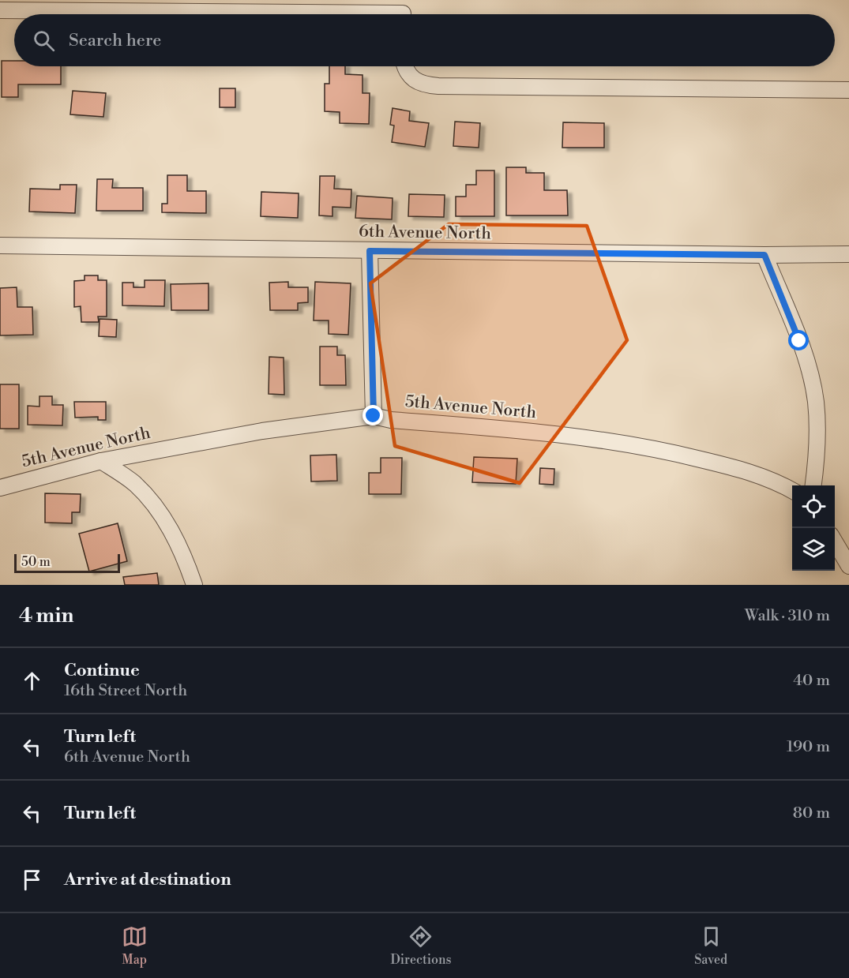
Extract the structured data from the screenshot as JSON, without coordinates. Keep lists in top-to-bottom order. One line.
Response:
{"streets":{"street":["6th Avenue North","5th Avenue North"]},"scale_bar":"50 m","page":{"search":"Search here","scale":"50 m","heading":["4 min","Walk · 310 m"],"list":[["Continue","16th Street North","40 m"],["Turn left","6th Avenue North","190 m"],["Turn left","80 m"],"Arrive at destination"],"nav":["Map","Directions","Saved"]}}
